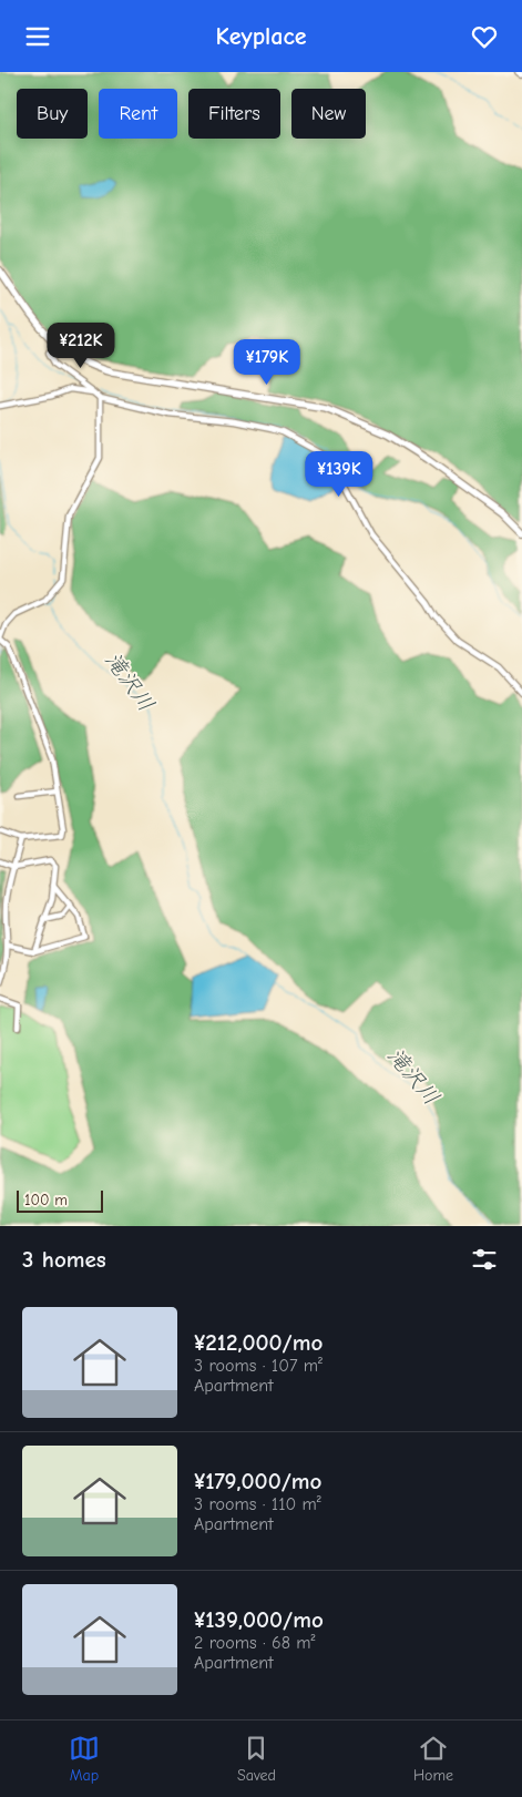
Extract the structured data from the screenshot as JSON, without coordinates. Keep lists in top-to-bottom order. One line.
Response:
{"water":["滝沢川"],"scale_bar":"100 m","page":{"header":"Keyplace","chip":["Buy","Rent","Filters","New"],"price":["¥212K","¥179K","¥139K"],"scale":"100 m","heading":"3 homes","list":[{"name":"¥212,000/mo","note":"3 rooms · 107 m² · Apartment"},{"name":"¥179,000/mo","note":"3 rooms · 110 m² · Apartment"},{"name":"¥139,000/mo","note":"2 rooms · 68 m² · Apartment"}],"tabs":["Map","Saved","Home"]}}
